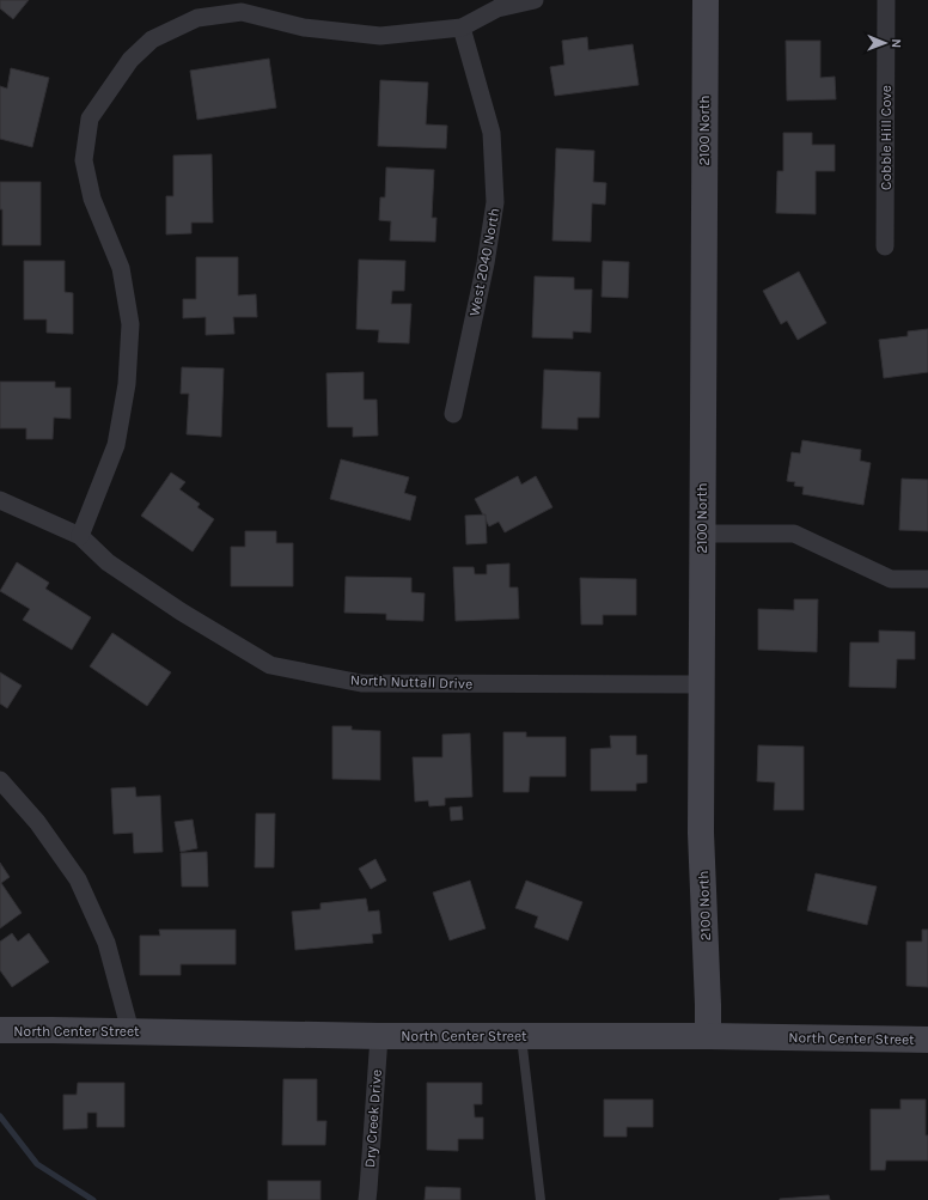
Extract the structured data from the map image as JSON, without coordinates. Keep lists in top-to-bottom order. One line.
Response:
{"streets":{"street":["2100 North","Cobble Hill Cove","West 2040 North","North Nuttall Drive","North Center Street","Dry Creek Drive"]},"crossings":[["2100 North","North Nuttall Drive"],["2100 North","North Center Street"],["North Center Street","Dry Creek Drive"]],"north":"right"}
